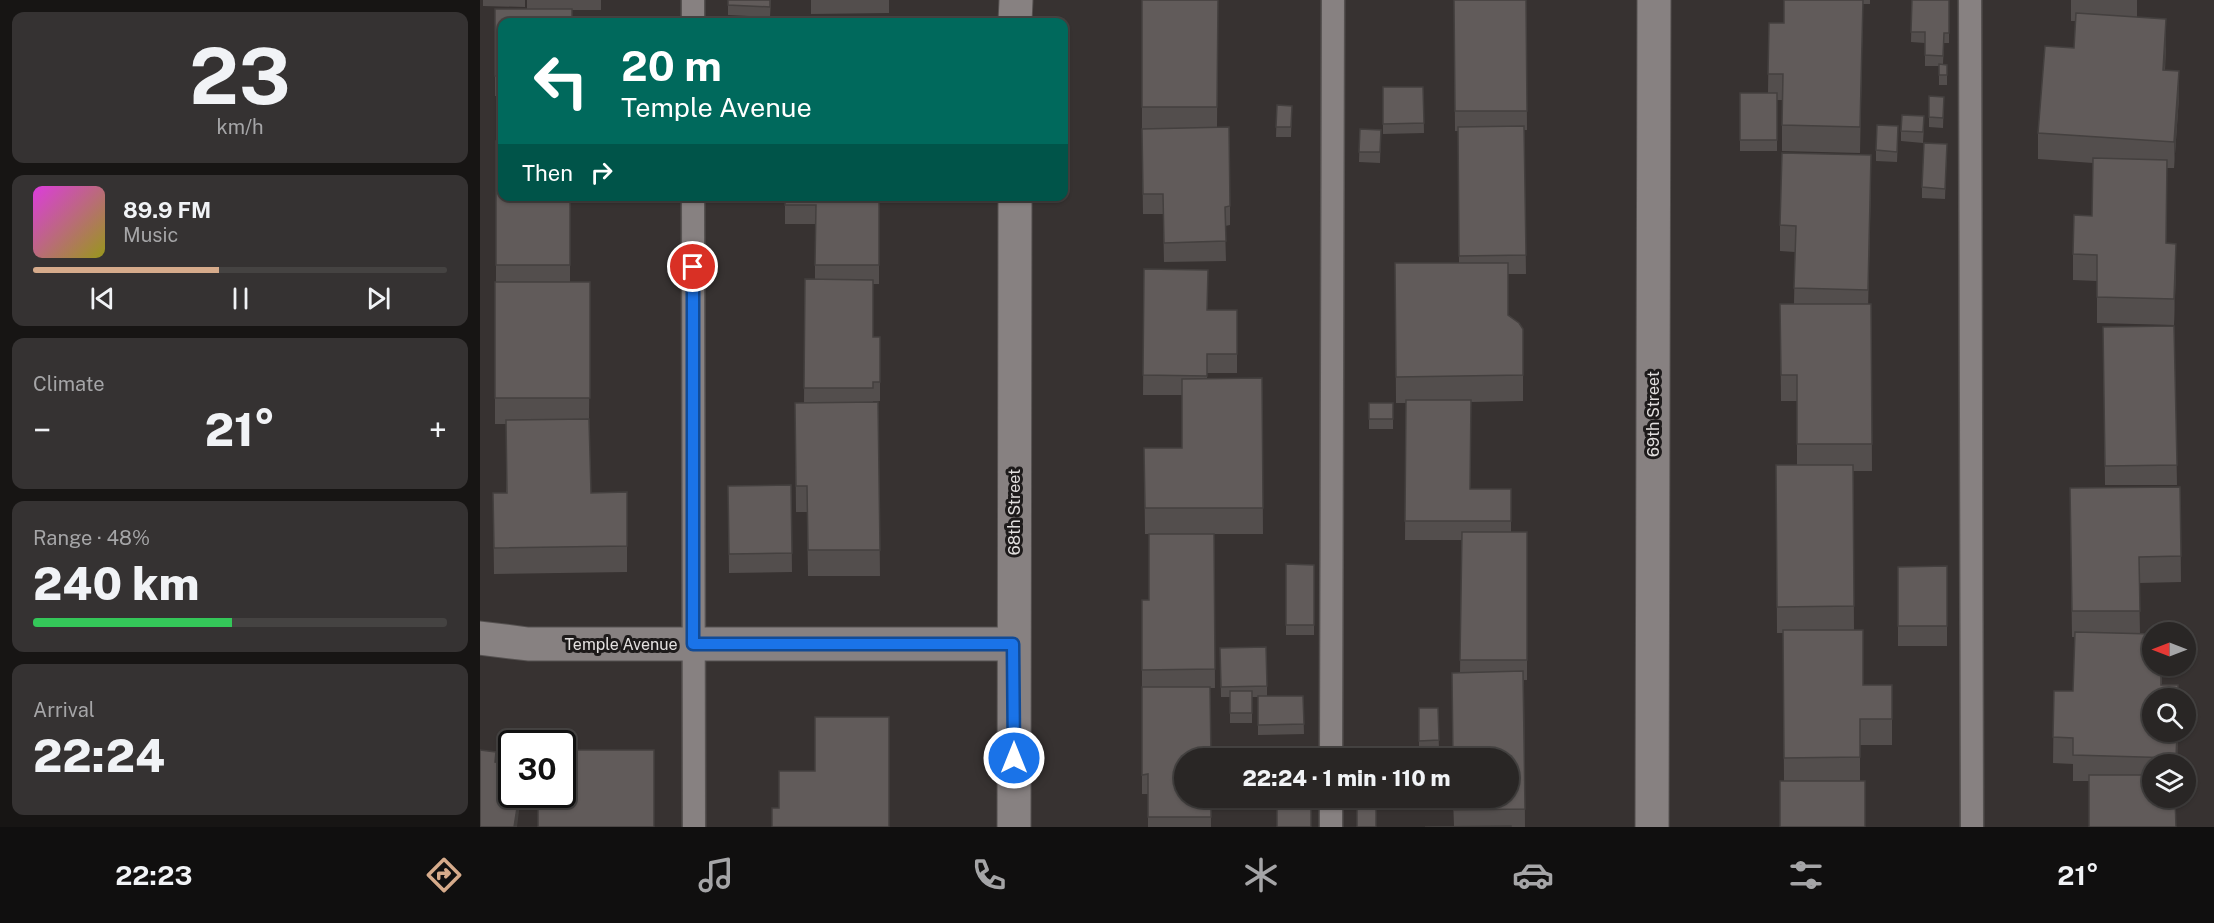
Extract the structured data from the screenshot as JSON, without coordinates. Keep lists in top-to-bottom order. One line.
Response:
{"streets":{"street":["69th Street","68th Street","Temple Avenue"]},"crossings":[["68th Street","Temple Avenue"]],"north":"left","page":{"tile":[["23","km/h"],"Climate",["Range · 48%","240 km"],["Arrival","22:24"]],"turn":["20 m","Temple Avenue"],"then":"Then","song":["89.9 FM","Music"],"heat":["−","21°","+"],"limit":"30","trip":"22:24 · 1 min · 110 m","tabs":["22:23","21°"]}}
